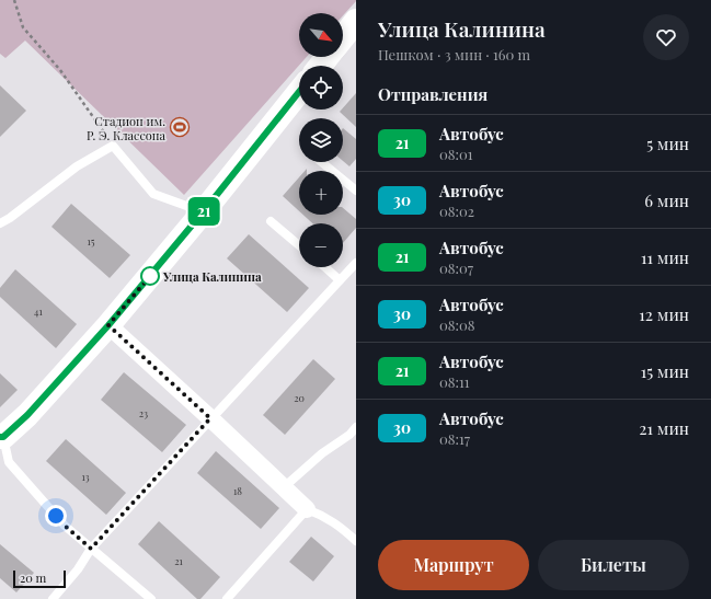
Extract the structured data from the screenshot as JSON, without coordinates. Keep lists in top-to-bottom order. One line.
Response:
{"places":{"sports":["Стадион им. Р. Э. Классона"],"other":["Улица Калинина"]},"lines":["bus line 21"],"house_numbers":["15","41","20","23","13","18","21"],"scale_bar":"20 m","north":"bottom right","page":{"on_map":"21","heading":[["Улица Калинина","Пешком · 3 мин · 160 m"],"Отправления"],"map_buttons":["+","−"],"list":[{"mark":"21","name":"Автобус","note":"08:01","value":"5 мин"},{"mark":"30","name":"Автобус","note":"08:02","value":"6 мин"},{"mark":"21","name":"Автобус","note":"08:07","value":"11 мин"},{"mark":"30","name":"Автобус","note":"08:08","value":"12 мин"},{"mark":"21","name":"Автобус","note":"08:11","value":"15 мин"},{"mark":"30","name":"Автобус","note":"08:17","value":"21 мин"}],"buttons":["Маршрут","Билеты"],"scale":"20 m"}}
